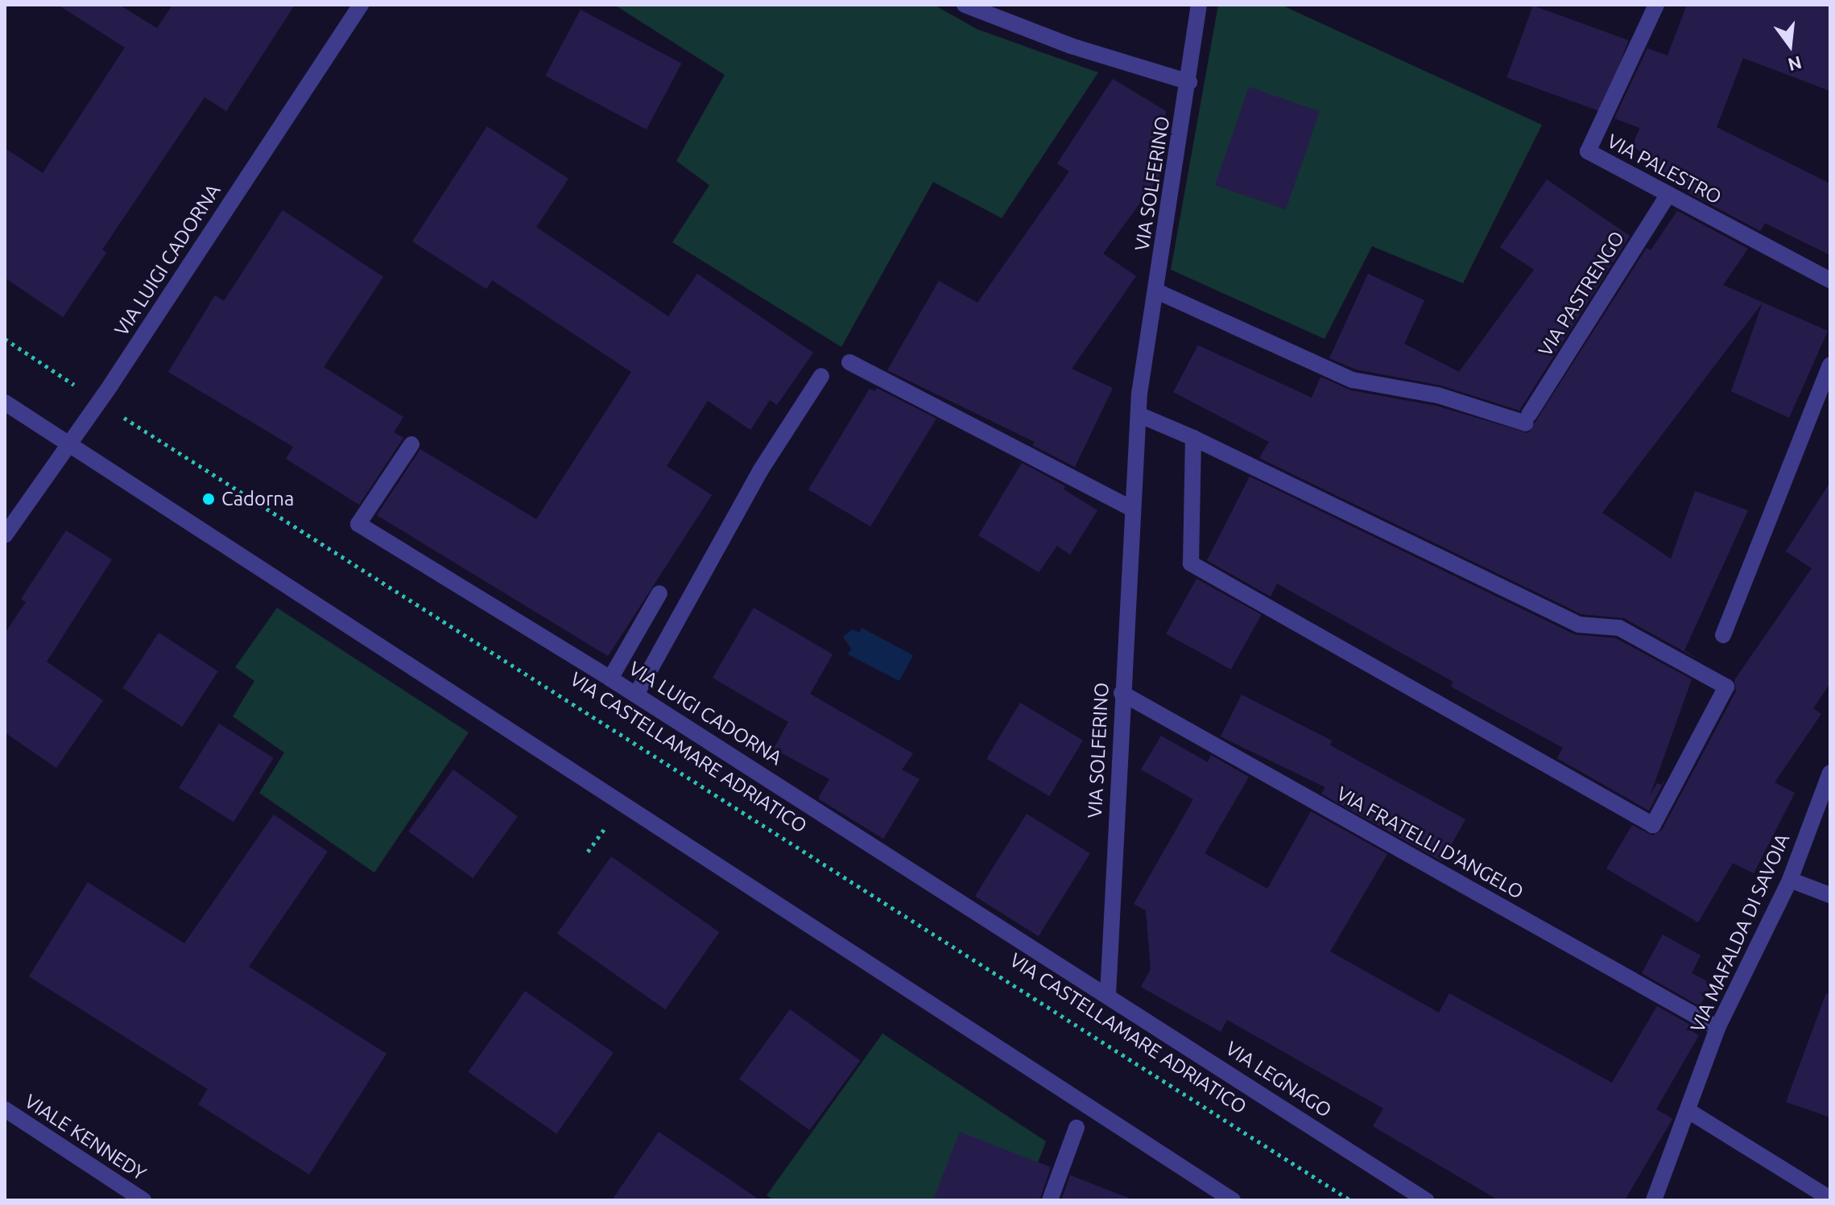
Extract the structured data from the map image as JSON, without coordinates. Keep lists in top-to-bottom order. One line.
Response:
{"streets":{"street":["VIA PALESTRO","VIA SOLFERINO","VIA LUIGI CADORNA","VIA PASTRENGO","VIA FRATELLI D'ANGELO","VIA MAFALDA DI SAVOIA","VIA LEGNAGO","VIALE KENNEDY"],"path":["VIA CASTELLAMARE ADRIATICO"]},"crossings":[["VIA PALESTRO","VIA PASTRENGO"],["VIA SOLFERINO","VIA LUIGI CADORNA"],["VIA SOLFERINO","VIA PASTRENGO"],["VIA SOLFERINO","VIA FRATELLI D'ANGELO"],["VIA SOLFERINO","VIA LEGNAGO"],["VIA LUIGI CADORNA","VIA CASTELLAMARE ADRIATICO"],["VIA LUIGI CADORNA","VIA LEGNAGO"],["VIA FRATELLI D'ANGELO","VIA MAFALDA DI SAVOIA"]],"places":["Cadorna"],"north":"bottom"}
